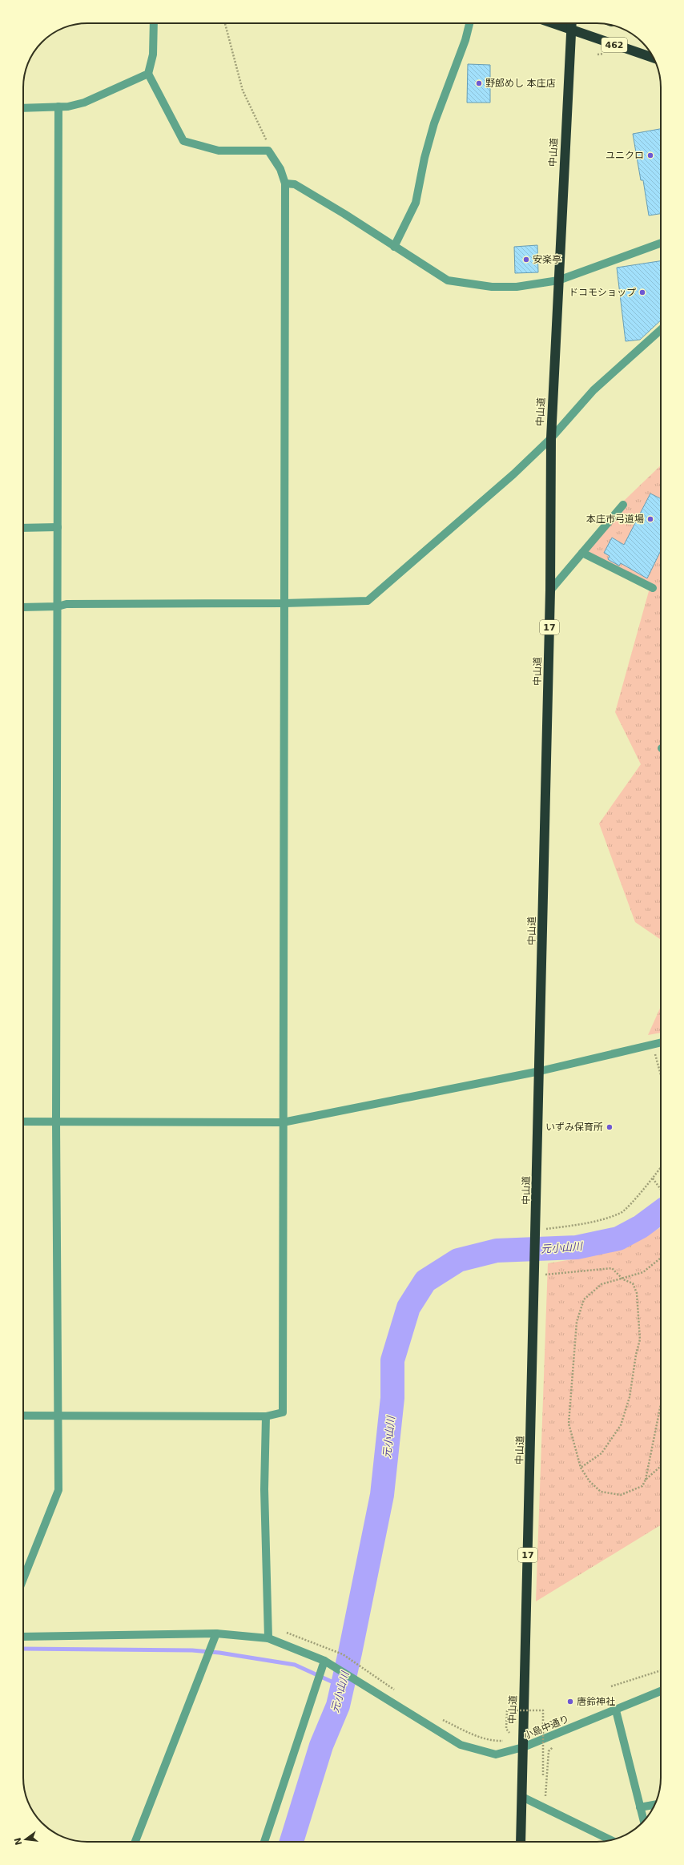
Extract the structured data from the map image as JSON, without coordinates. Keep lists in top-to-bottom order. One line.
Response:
{"streets":{"highway":["462","中山道","17"],"street":["小島中通り"]},"crossings":[["462","中山道"],["中山道","小島中通り"]],"water":["元小山川"],"places":["野郎めし 本庄店","ユニクロ","安楽亭","ドコモショップ","本庄市弓道場","いずみ保育所","唐鈴神社"],"north":"left"}
